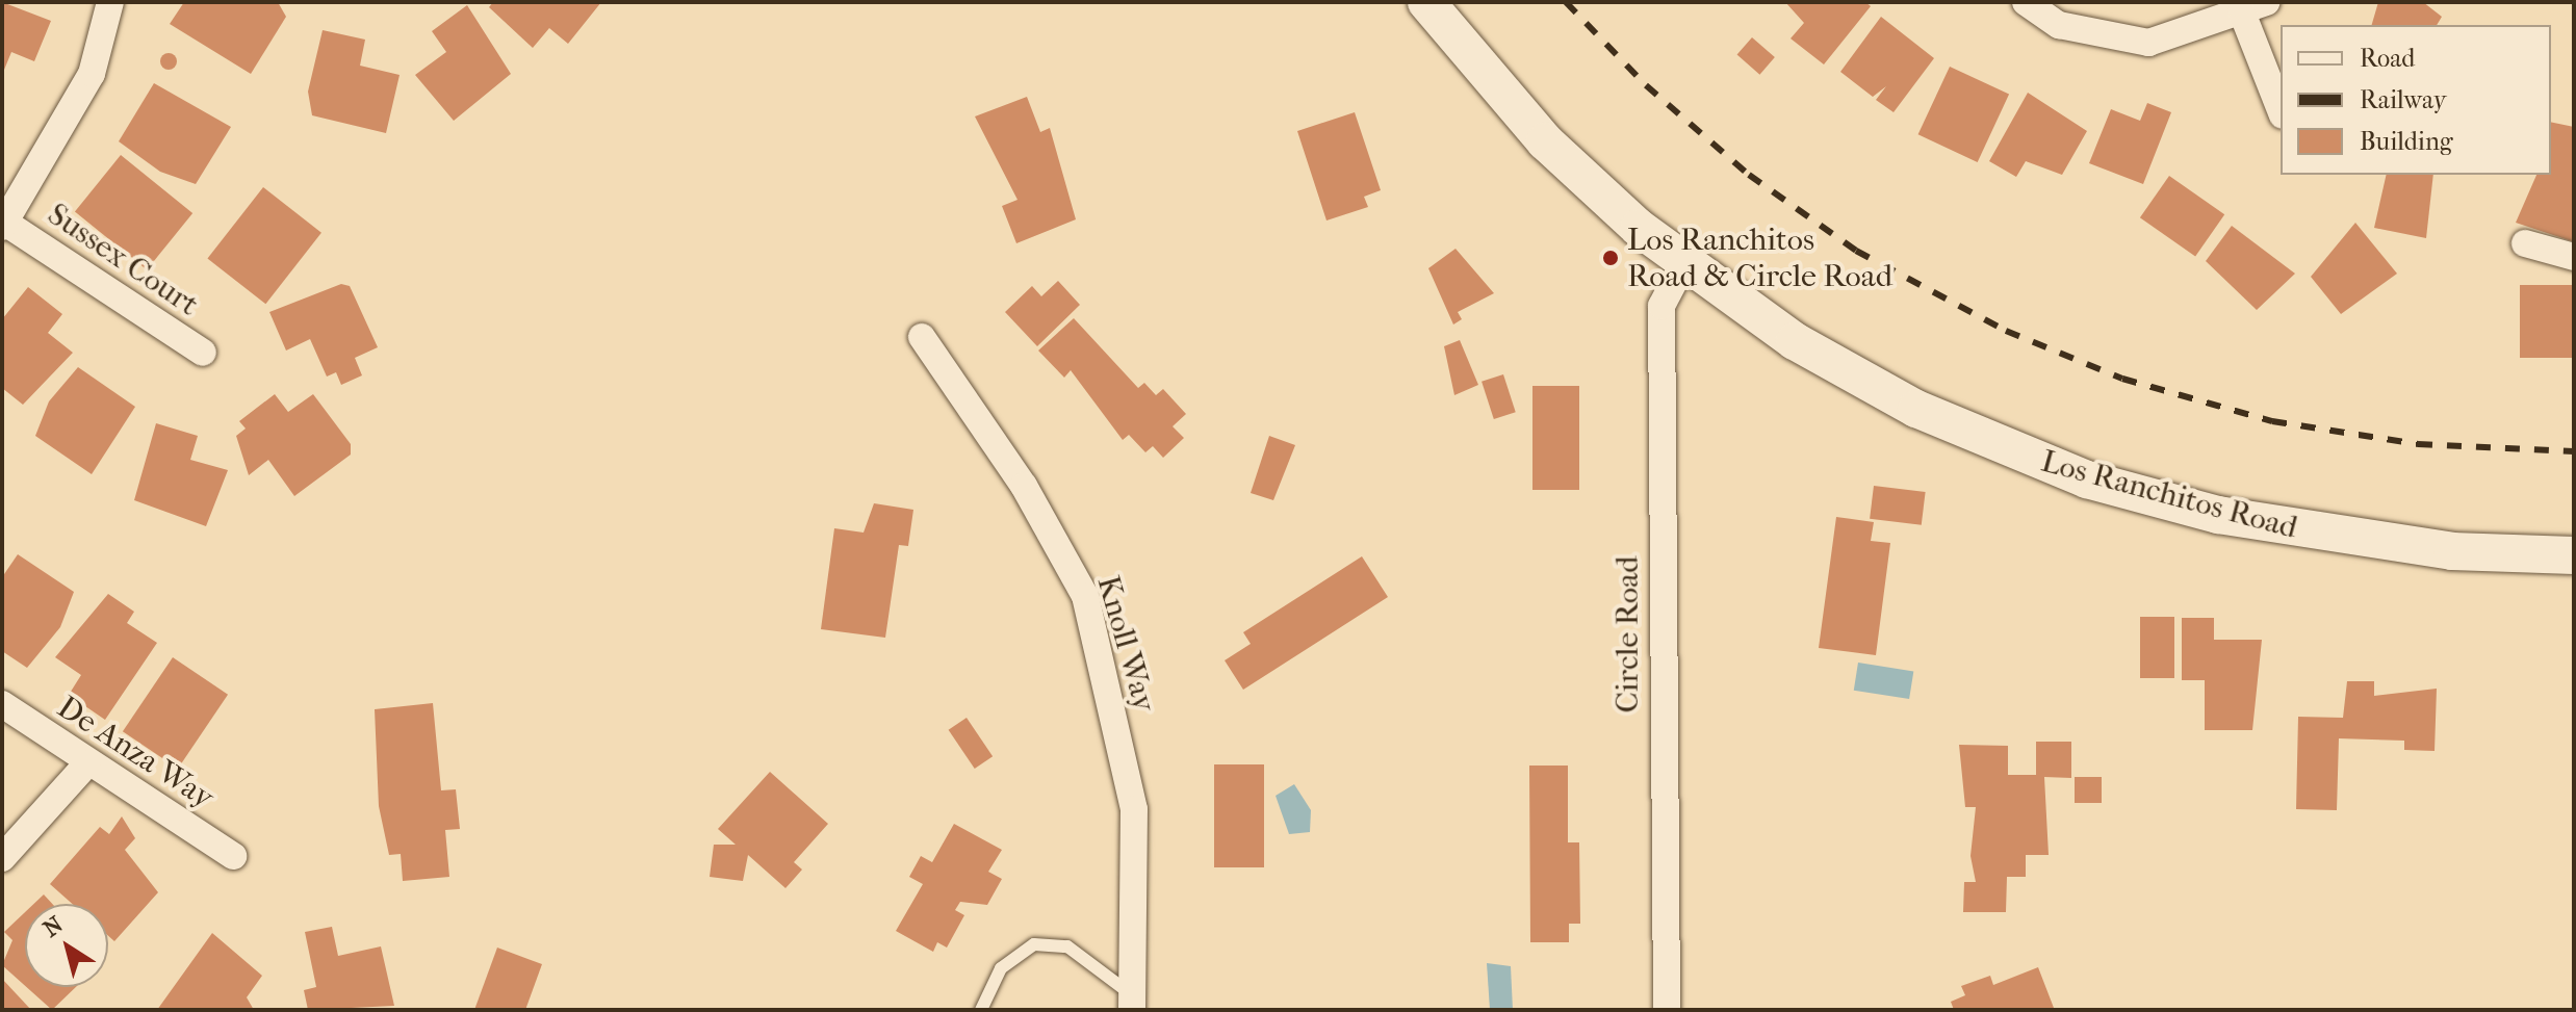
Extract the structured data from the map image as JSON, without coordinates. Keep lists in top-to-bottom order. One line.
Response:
{"streets":{"main road":["Los Ranchitos Road"],"street":["Sussex Court","Circle Road","Knoll Way","De Anza Way"]},"crossings":[["Los Ranchitos Road","Circle Road"]],"places":["Los Ranchitos Road & Circle Road"],"legend":["Road","Railway","Building"],"north":"top left"}
